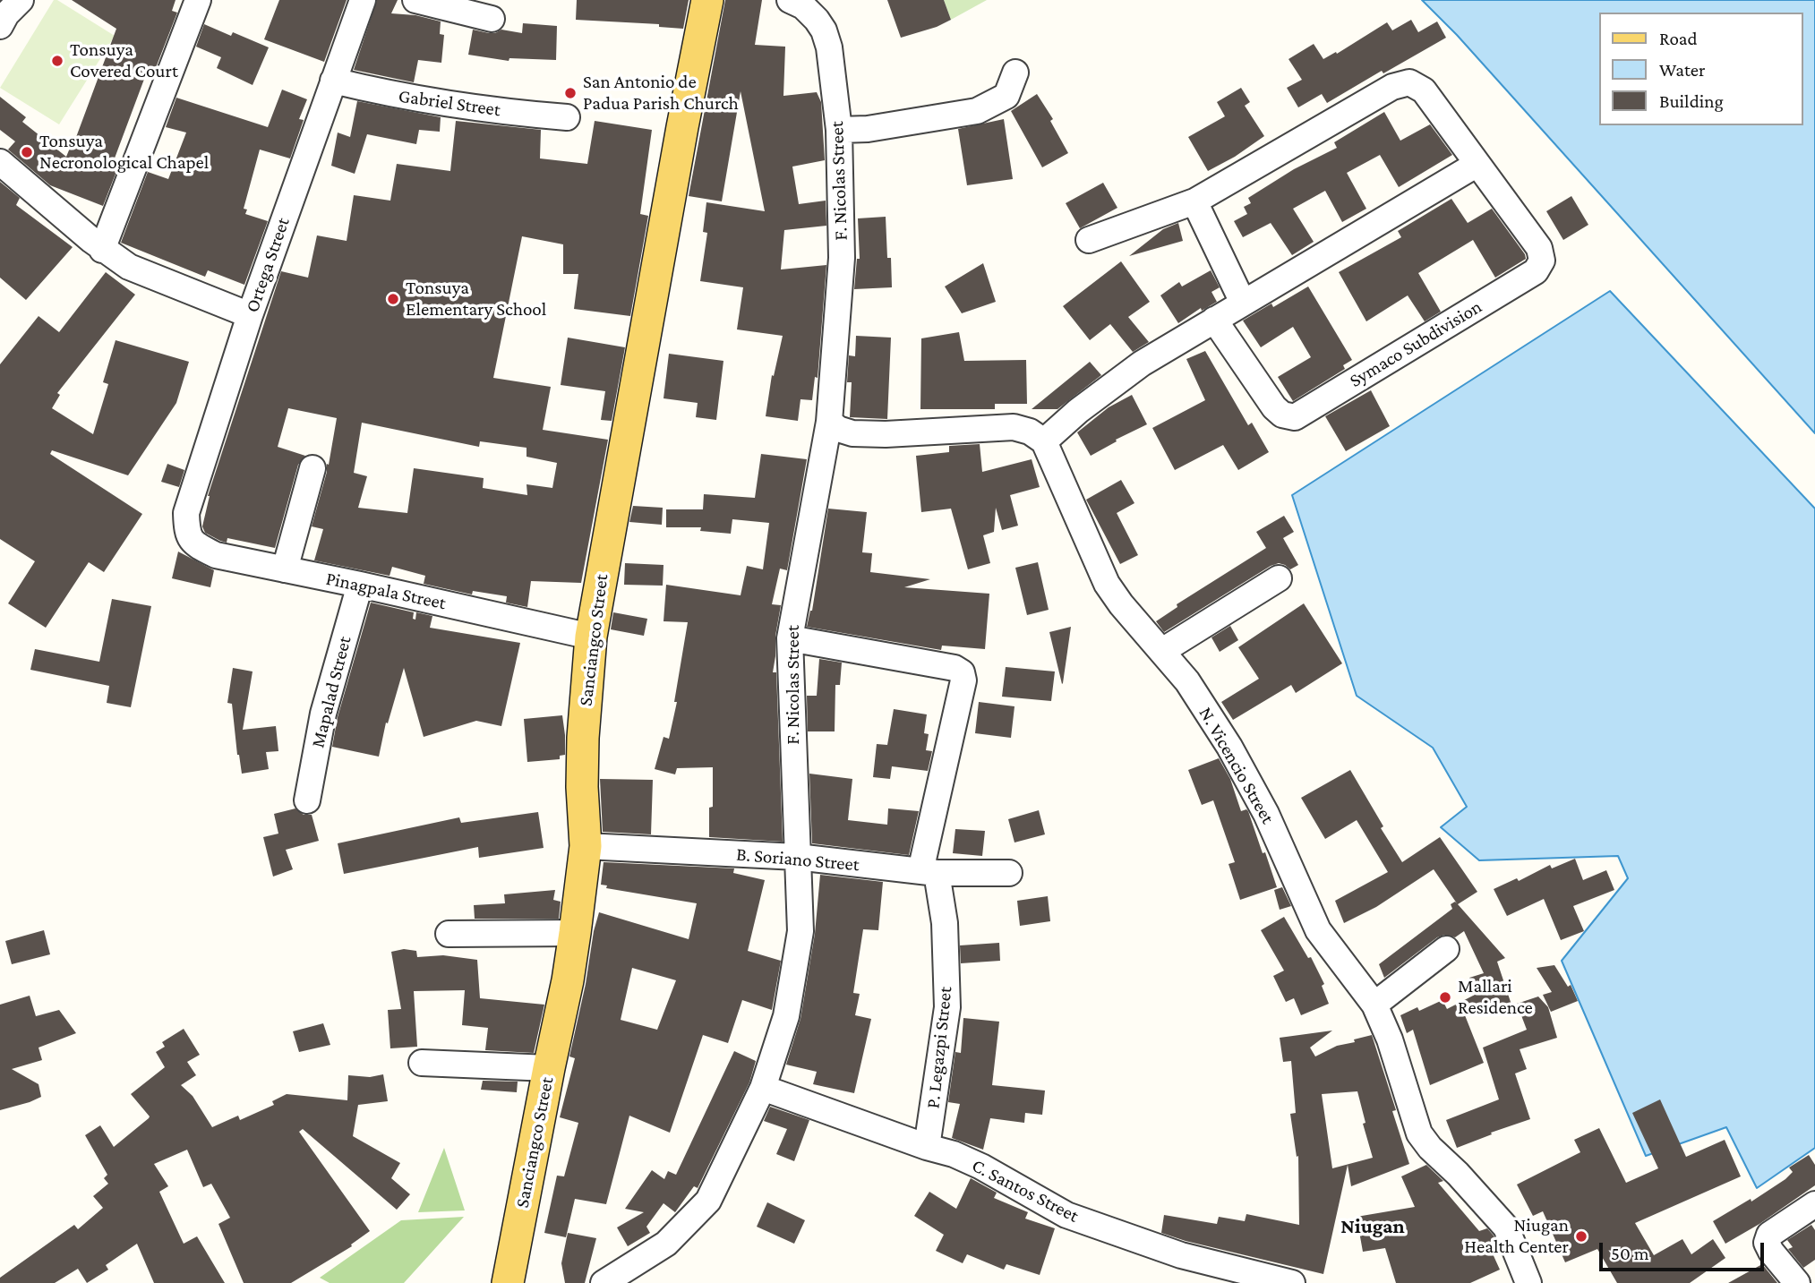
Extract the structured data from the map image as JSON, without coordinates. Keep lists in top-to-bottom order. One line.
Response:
{"streets":{"main road":["Sanciangco Street"],"street":["Gabriel Street","F. Nicolas Street","Ortega Street","Symaco Subdivision","Pinagpala Street","Mapalad Street","N. Vicencio Street","B. Soriano Street","P. Legazpi Street","C. Santos Street"]},"crossings":[["Gabriel Street","Ortega Street"],["F. Nicolas Street","B. Soriano Street"],["F. Nicolas Street","C. Santos Street"],["Ortega Street","Pinagpala Street"],["Pinagpala Street","Sanciangco Street"],["Pinagpala Street","Mapalad Street"],["Sanciangco Street","B. Soriano Street"],["B. Soriano Street","P. Legazpi Street"],["P. Legazpi Street","C. Santos Street"]],"districts":["Niugan"],"places":["Tonsuya Covered Court","San Antonio de Padua Parish Church","Tonsuya Necronological Chapel","Tonsuya Elementary School","Mallari Residence","Niugan Health Center"],"legend":["Road","Water","Building"],"scale_bar":"50 m"}
